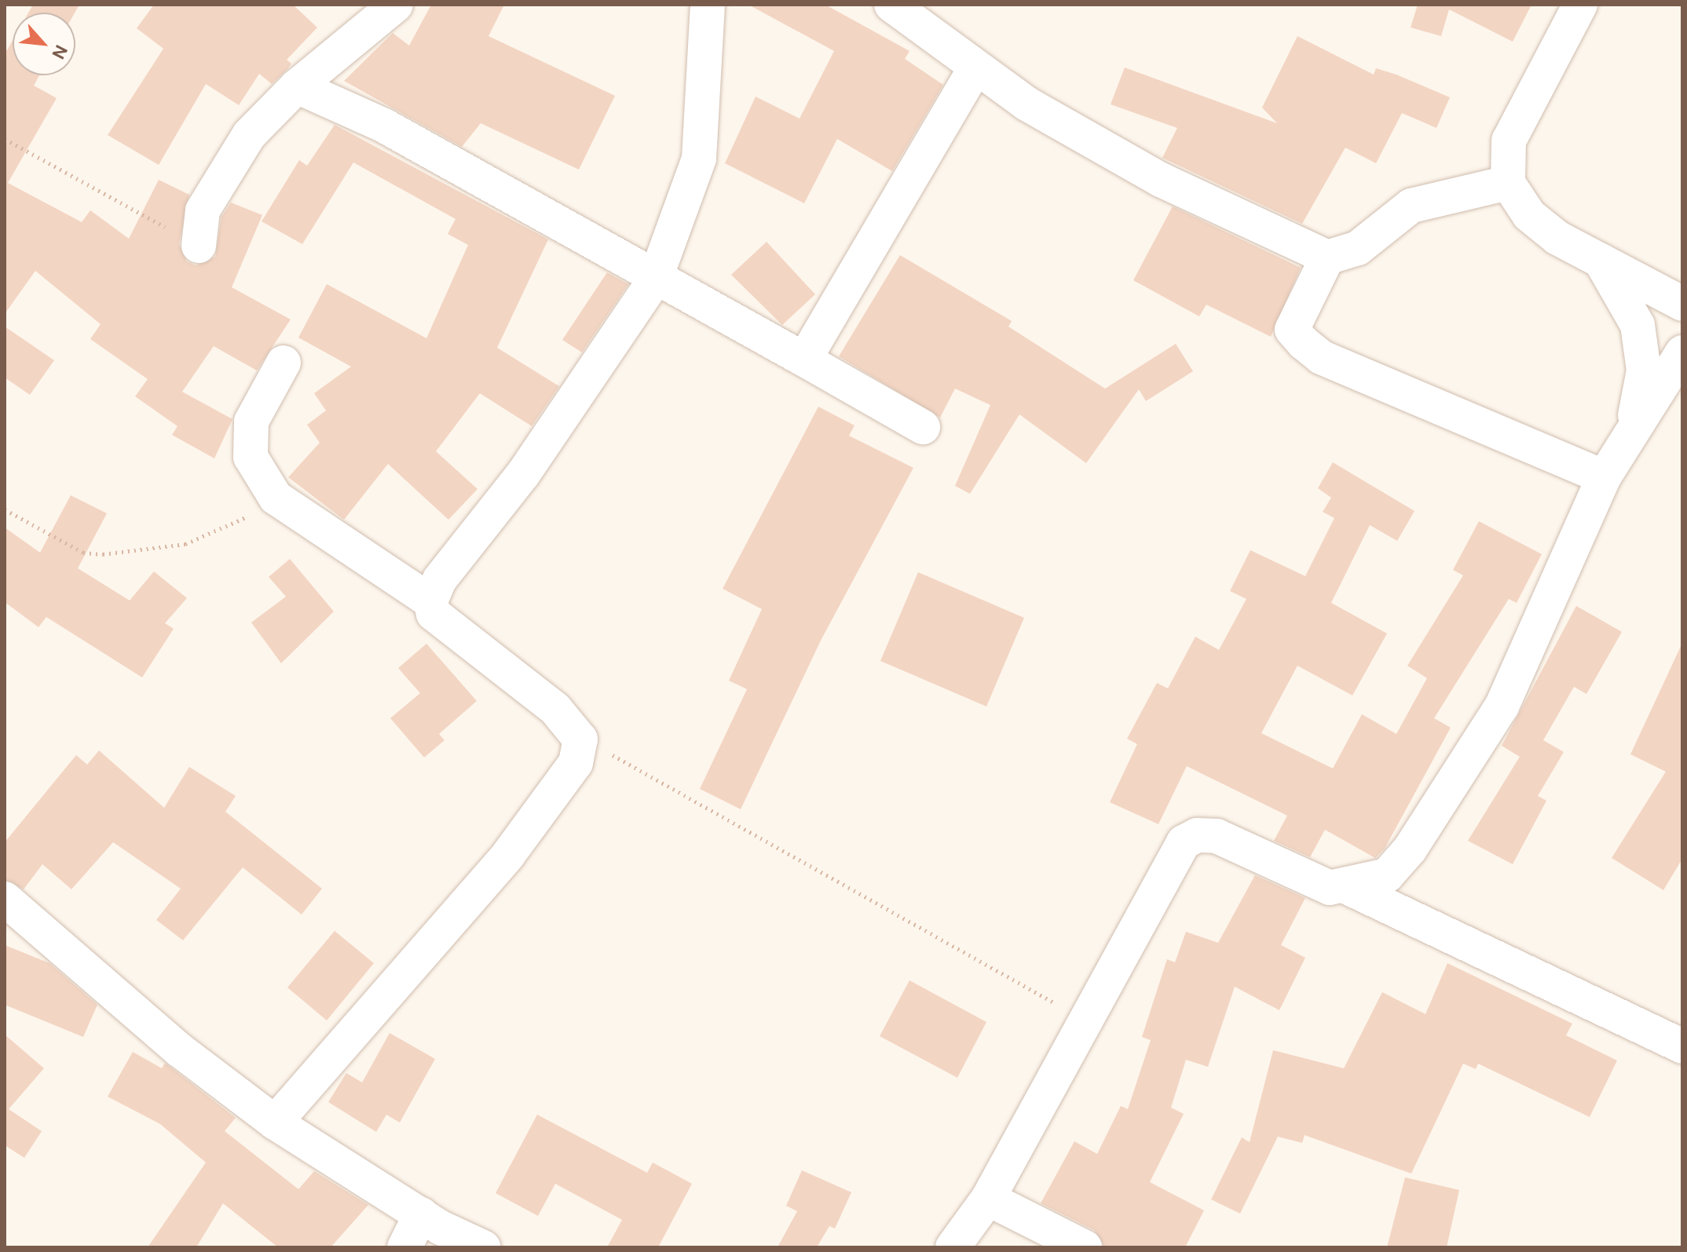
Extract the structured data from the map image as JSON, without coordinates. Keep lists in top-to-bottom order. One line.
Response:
{"north":"bottom right"}
